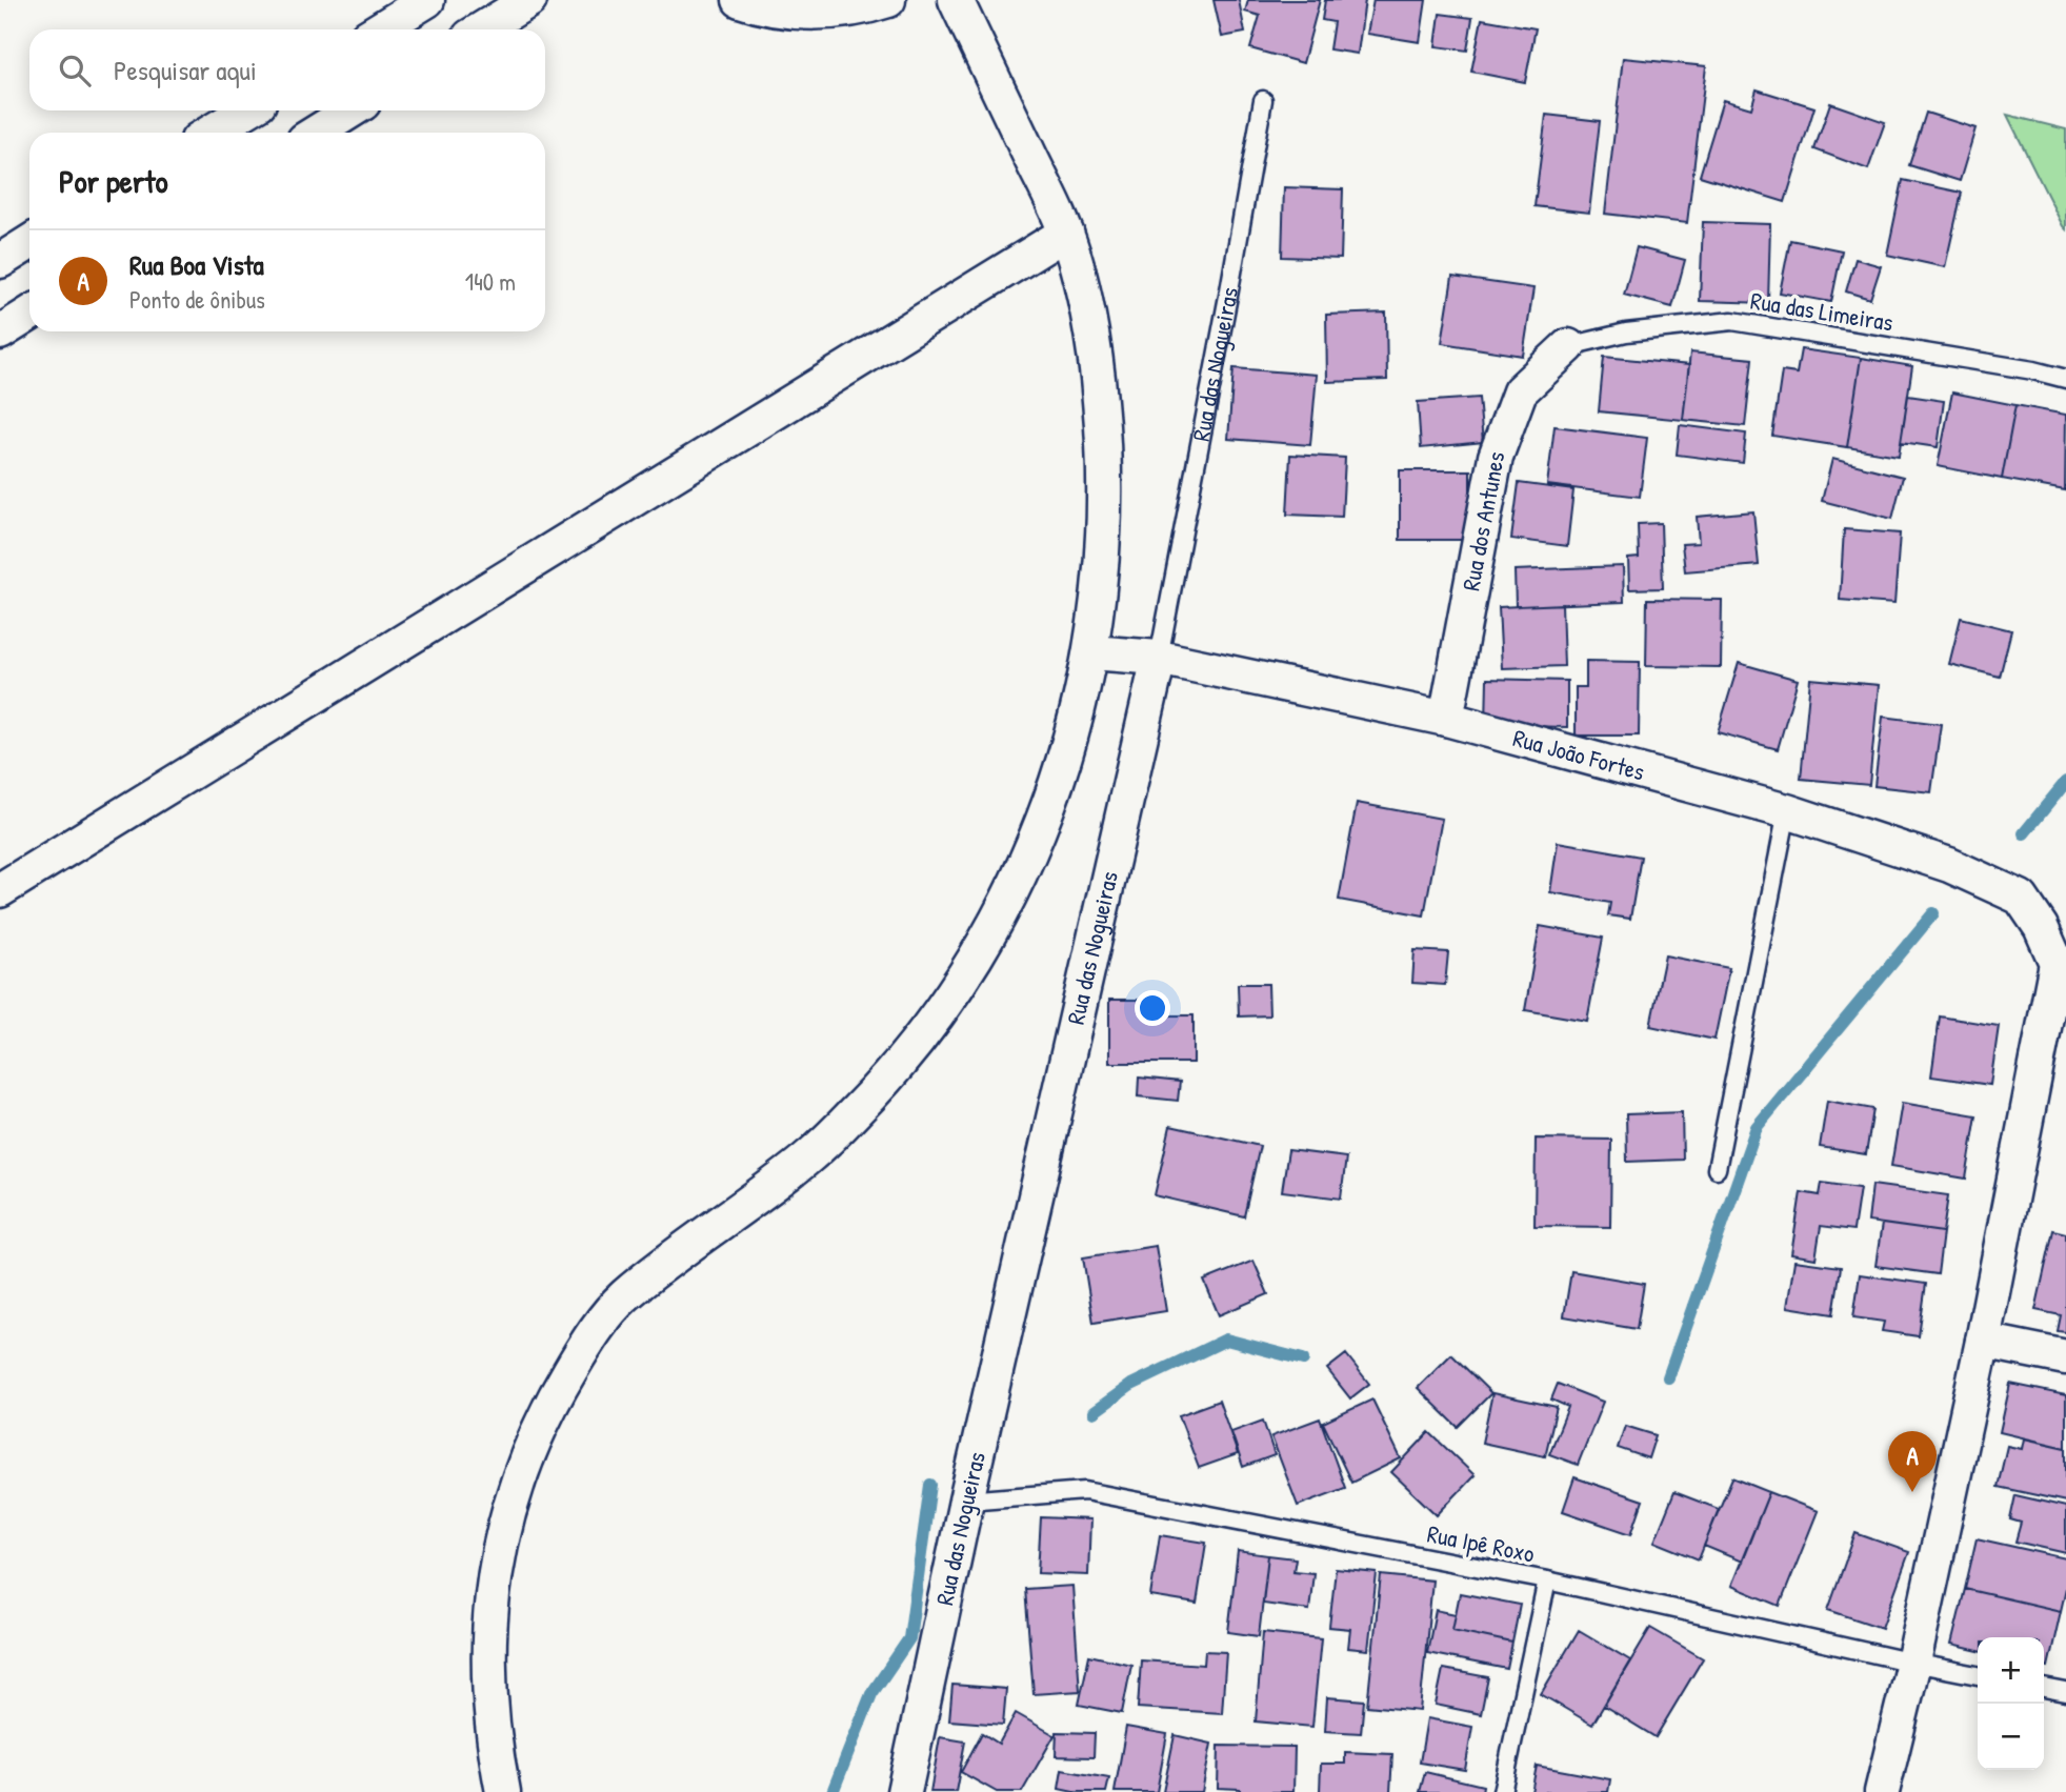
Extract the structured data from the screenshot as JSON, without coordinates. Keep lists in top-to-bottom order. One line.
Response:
{"streets":{"street":["Rua das Nogueiras","Rua dos Antunes","Rua João Fortes"],"lane":["Rua das Limeiras","Rua Ipê Roxo"]},"crossings":[["Rua das Limeiras","Rua dos Antunes"],["Rua das Nogueiras","Rua João Fortes"],["Rua das Nogueiras","Rua Ipê Roxo"],["Rua dos Antunes","Rua João Fortes"],["Rua João Fortes","Rua Ipê Roxo"]],"page":{"search":"Pesquisar aqui","heading":"Por perto","list":[{"mark":"A","name":"Rua Boa Vista","note":"Ponto de ônibus","value":"140 m"}],"pins":"A","map_buttons":["+","−"]}}
